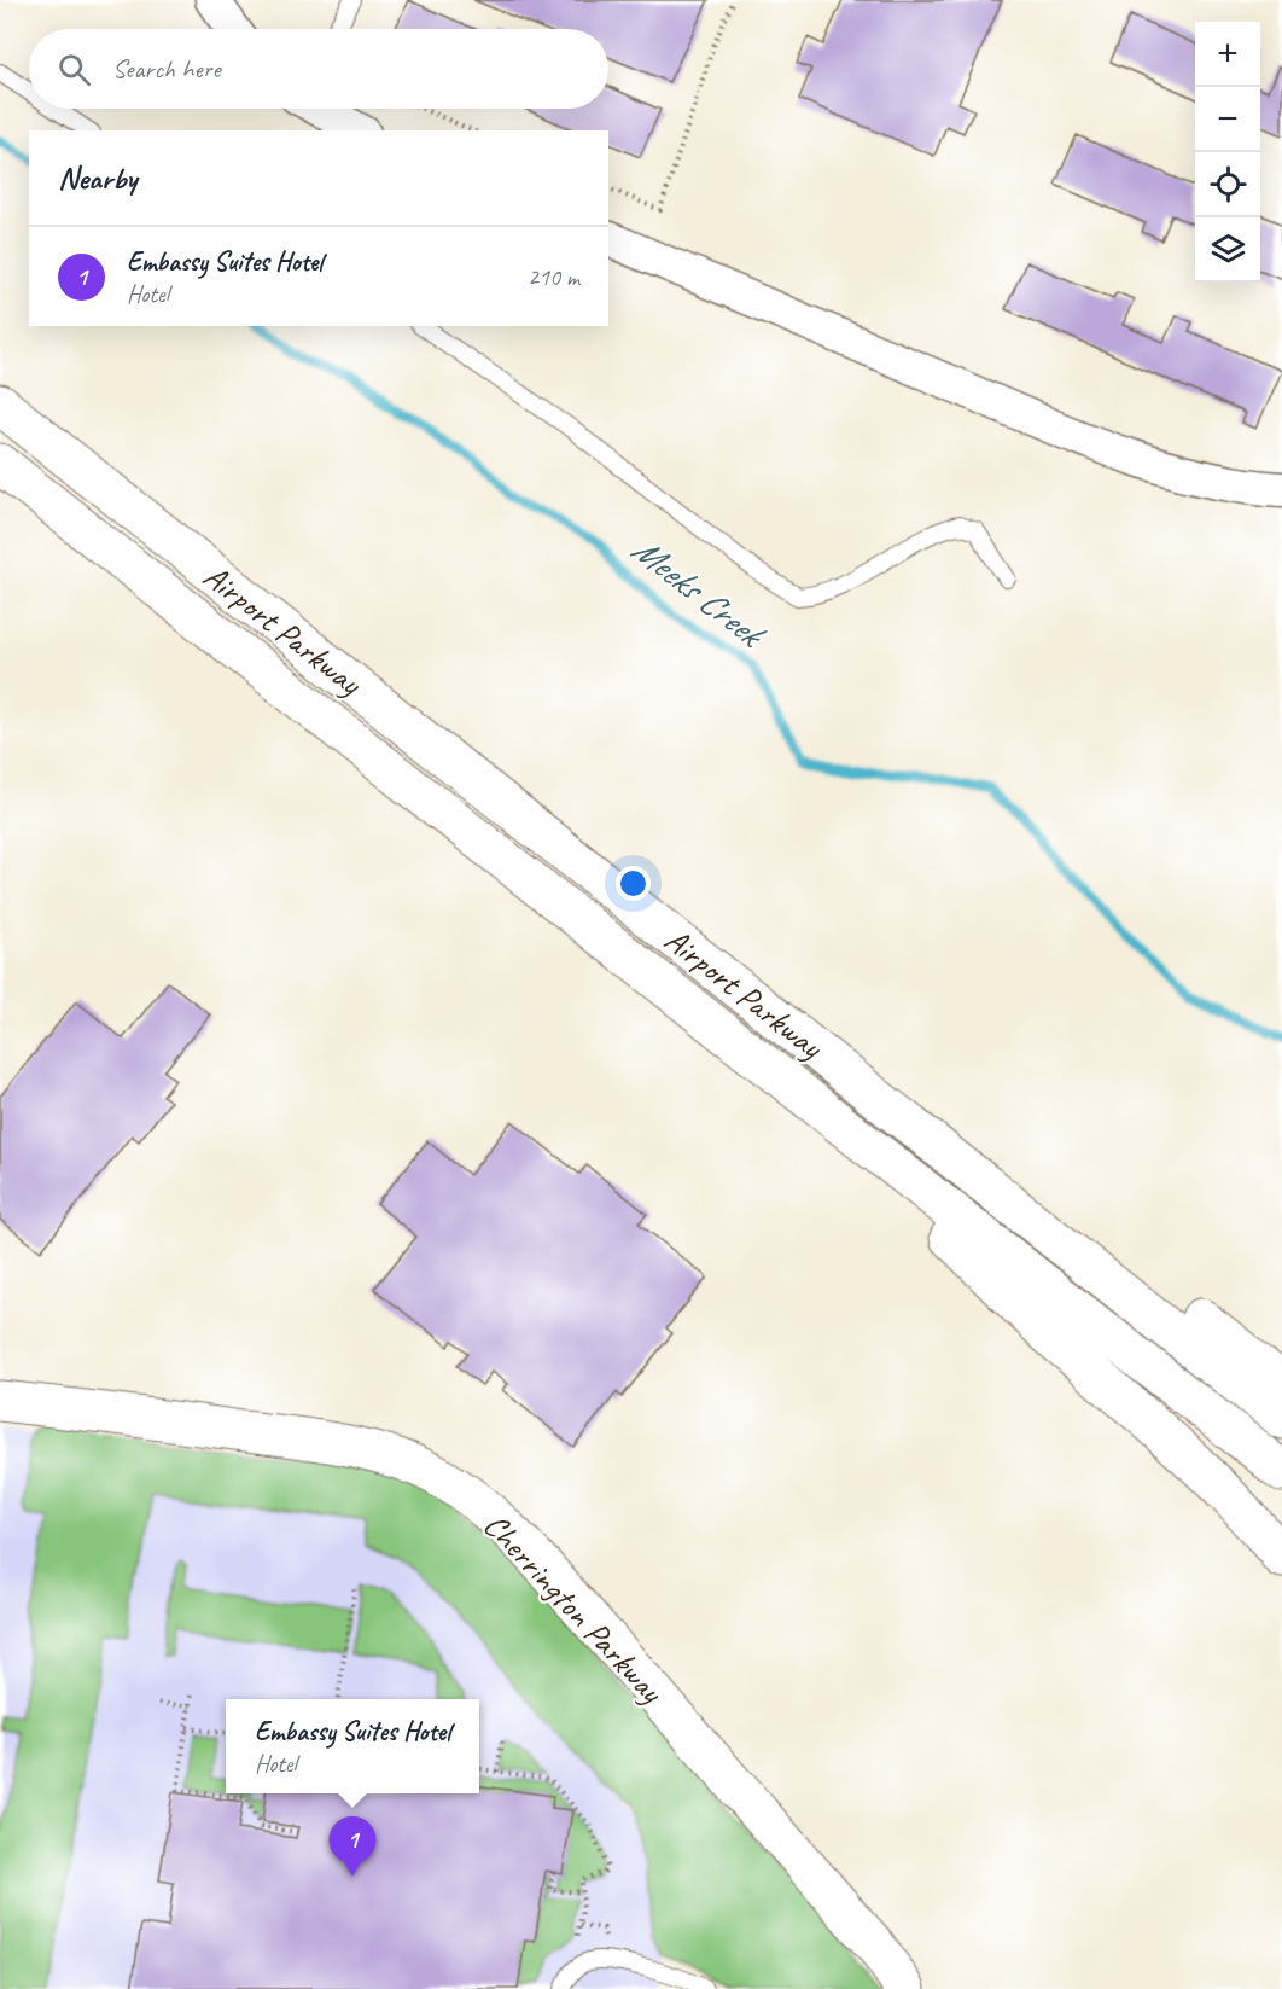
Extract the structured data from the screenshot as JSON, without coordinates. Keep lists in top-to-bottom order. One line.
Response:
{"streets":{"main road":["Airport Parkway","Cherrington Parkway"]},"water":["Meeks Creek"],"page":{"map_buttons":["+","−"],"search":"Search here","heading":"Nearby","list":[{"mark":"1","name":"Embassy Suites Hotel","note":"Hotel","value":"210 m"}],"popup":["Embassy Suites Hotel","Hotel"],"pins":"1"}}
